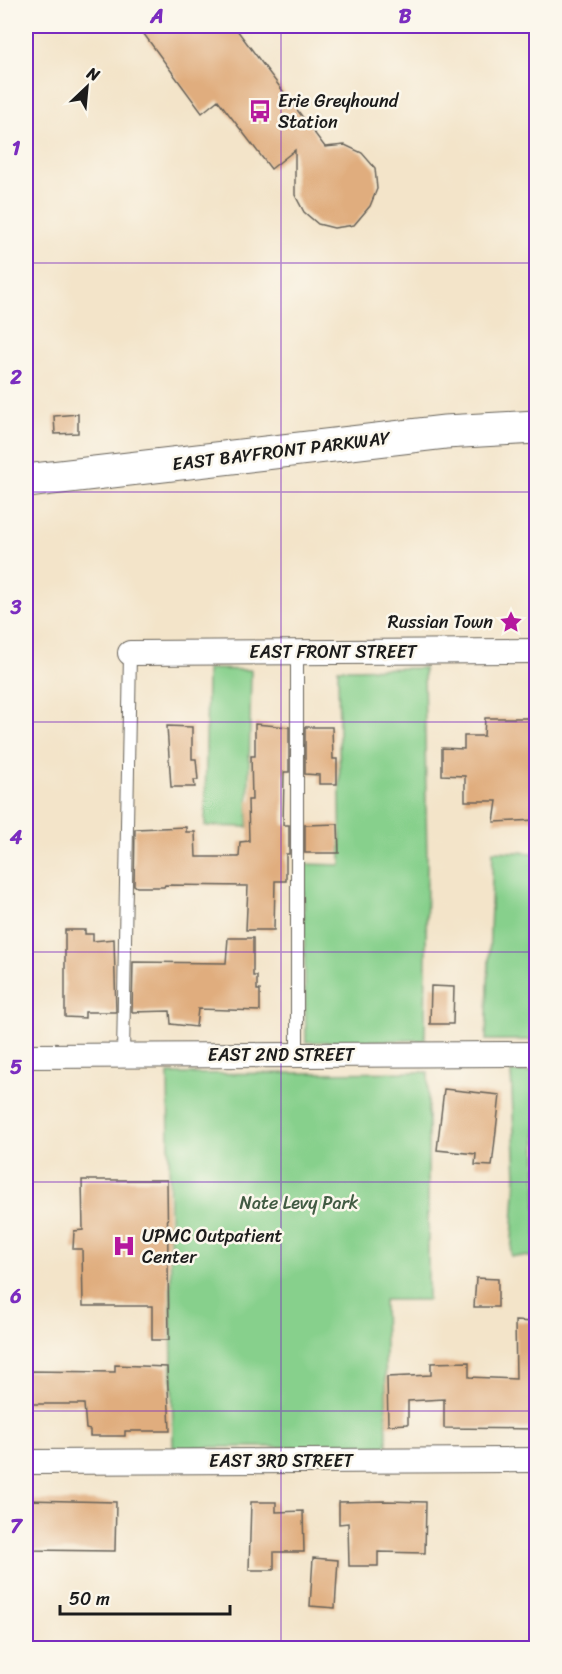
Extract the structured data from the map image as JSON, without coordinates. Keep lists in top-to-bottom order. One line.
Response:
{"streets":{"highway":["EAST BAYFRONT PARKWAY"],"street":["EAST FRONT STREET","EAST 2ND STREET","EAST 3RD STREET"]},"parks":["Nate Levy Park"],"places":{"bus stop":["Erie Greyhound Station"],"place":["Russian Town"],"hospital":["UPMC Outpatient Center"]},"scale_bar":"50 m","north":"top right","grid":{"columns":["A","B"],"rows":["1","2","3","4","5","6","7"]}}
